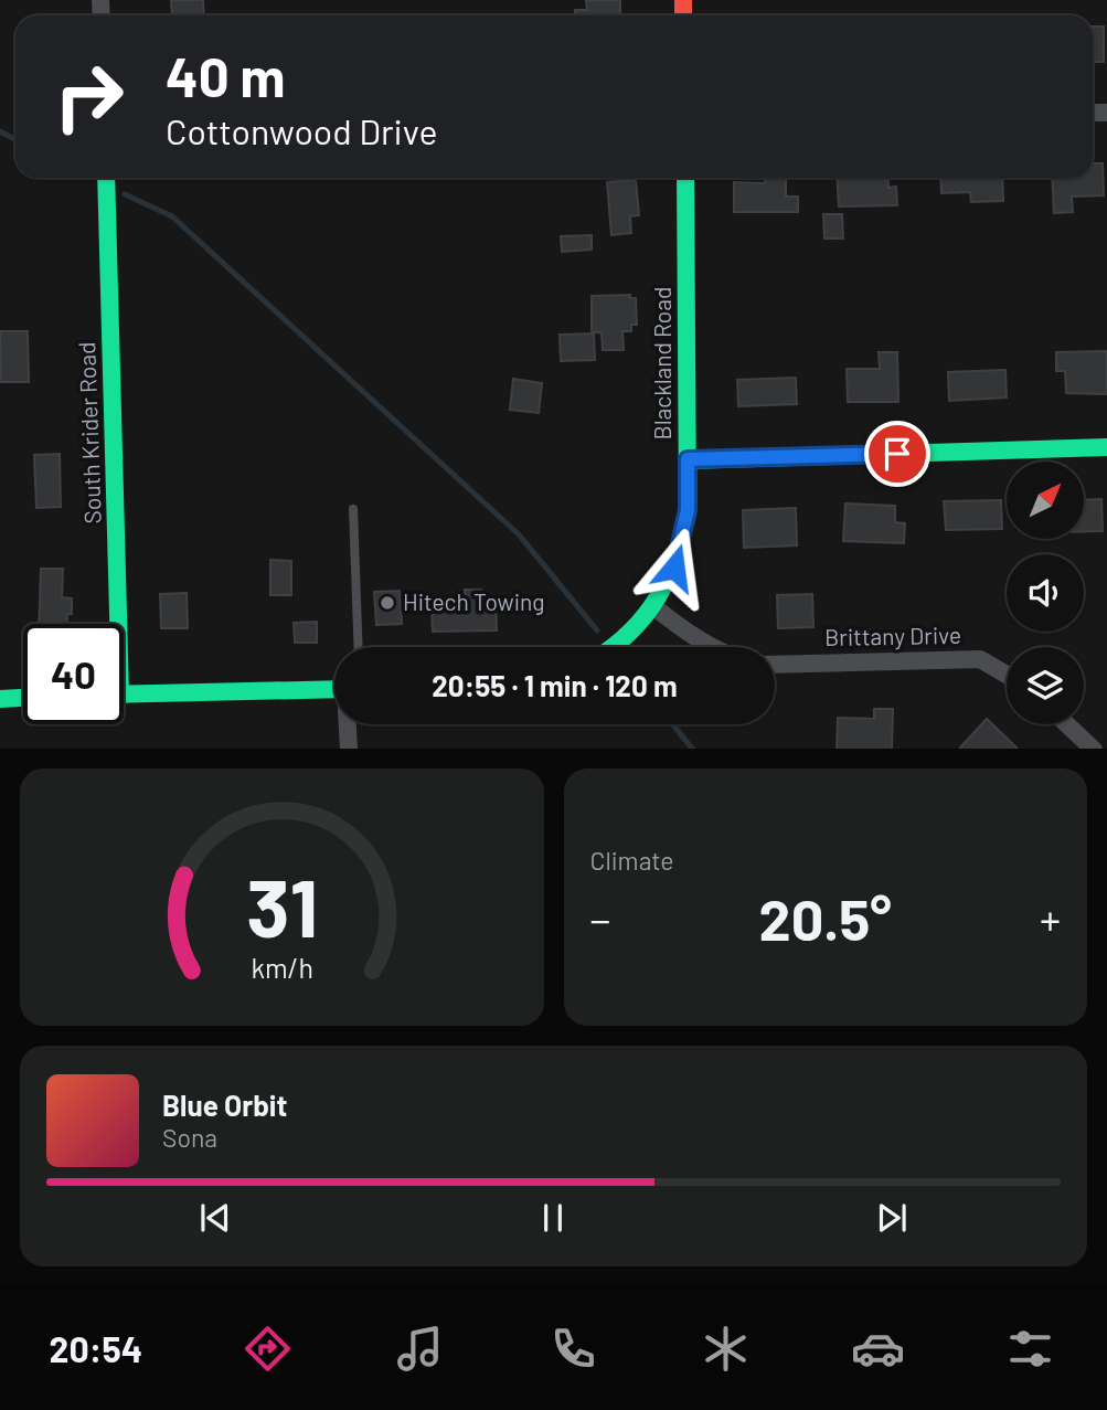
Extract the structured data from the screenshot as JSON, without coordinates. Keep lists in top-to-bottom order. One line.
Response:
{"streets":{"street":["Blackland Road","South Krider Road","Brittany Drive"]},"places":["Hitech Towing"],"north":"top right","page":{"turn":["40 m","Cottonwood Drive"],"limit":"40","trip":"20:55 · 1 min · 120 m","tile":"Climate","heat":["−","20.5°","+"],"song":["Blue Orbit","Sona"],"tabs":"20:54","gauge":["31","km/h"]}}
